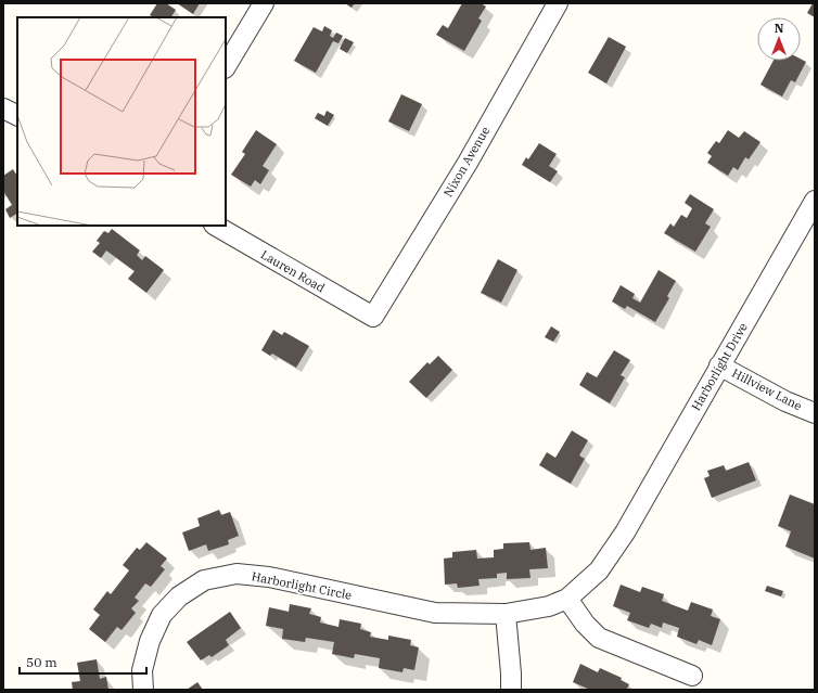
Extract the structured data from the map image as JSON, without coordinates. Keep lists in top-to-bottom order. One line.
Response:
{"streets":{"street":["Nixon Avenue","Lauren Road","Harborlight Drive","Hillview Lane","Harborlight Circle"]},"crossings":[["Nixon Avenue","Lauren Road"],["Harborlight Drive","Hillview Lane"],["Harborlight Drive","Harborlight Circle"]],"scale_bar":"50 m","north":"top"}
